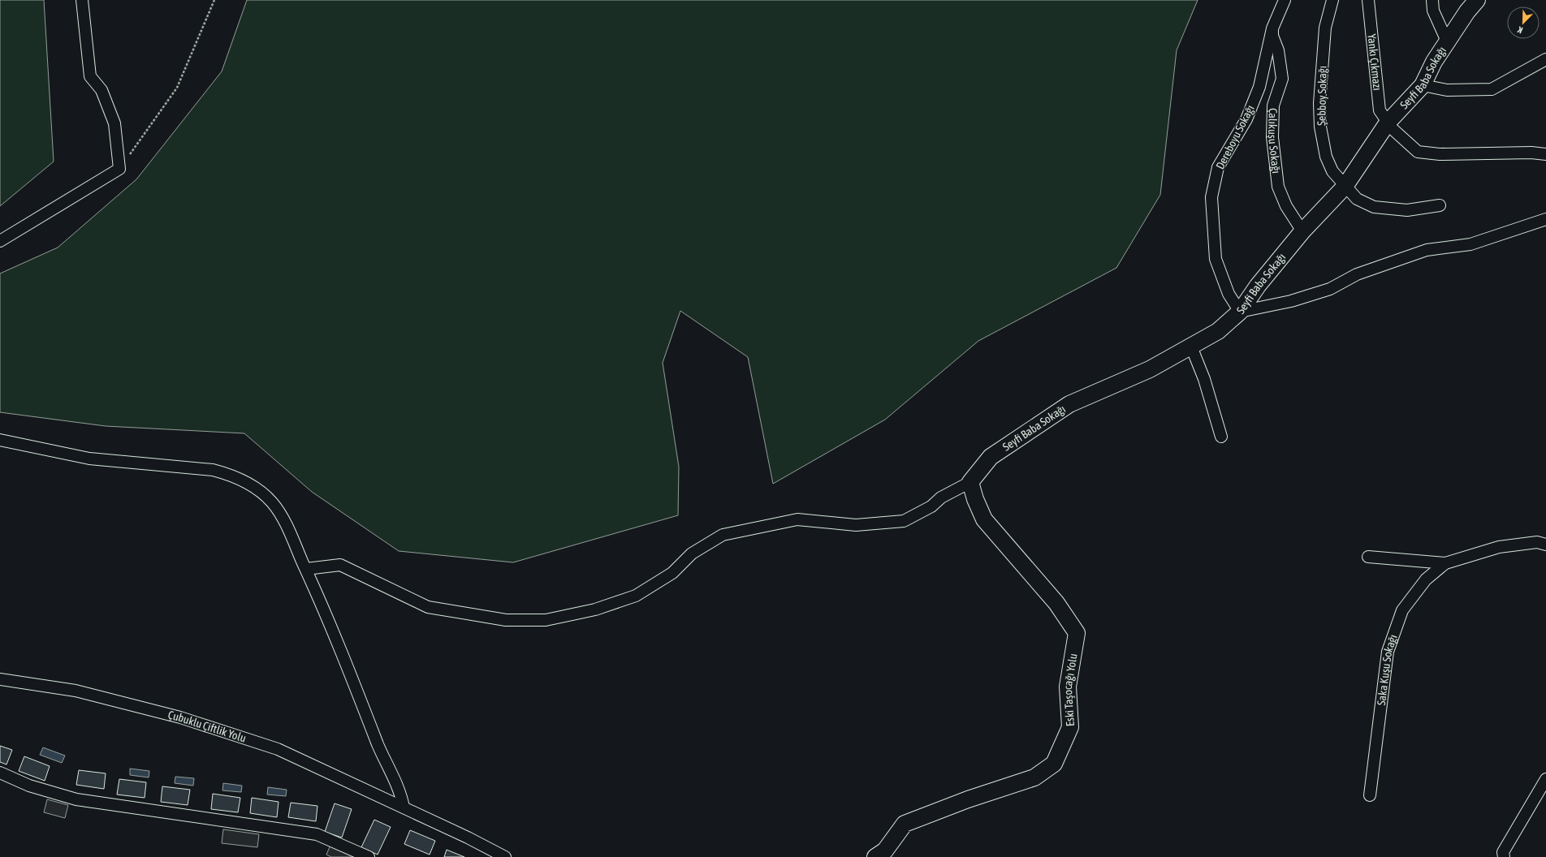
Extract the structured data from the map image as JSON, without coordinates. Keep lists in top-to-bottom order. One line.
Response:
{"streets":{"street":["Yankı Çıkmazı","Seyfi Baba Sokağı","Şebboy Sokağı","Dereboyu Sokağı","Çalıkuşu Sokağı","Saka Kuşu Sokağı","Eski Taşocağı Yolu","Çubuklu Çiftlik Yolu"]},"crossings":[["Yankı Çıkmazı","Seyfi Baba Sokağı"],["Seyfi Baba Sokağı","Şebboy Sokağı"],["Seyfi Baba Sokağı","Dereboyu Sokağı"],["Seyfi Baba Sokağı","Çalıkuşu Sokağı"],["Seyfi Baba Sokağı","Eski Taşocağı Yolu"],["Dereboyu Sokağı","Çalıkuşu Sokağı"]],"north":"bottom left"}
